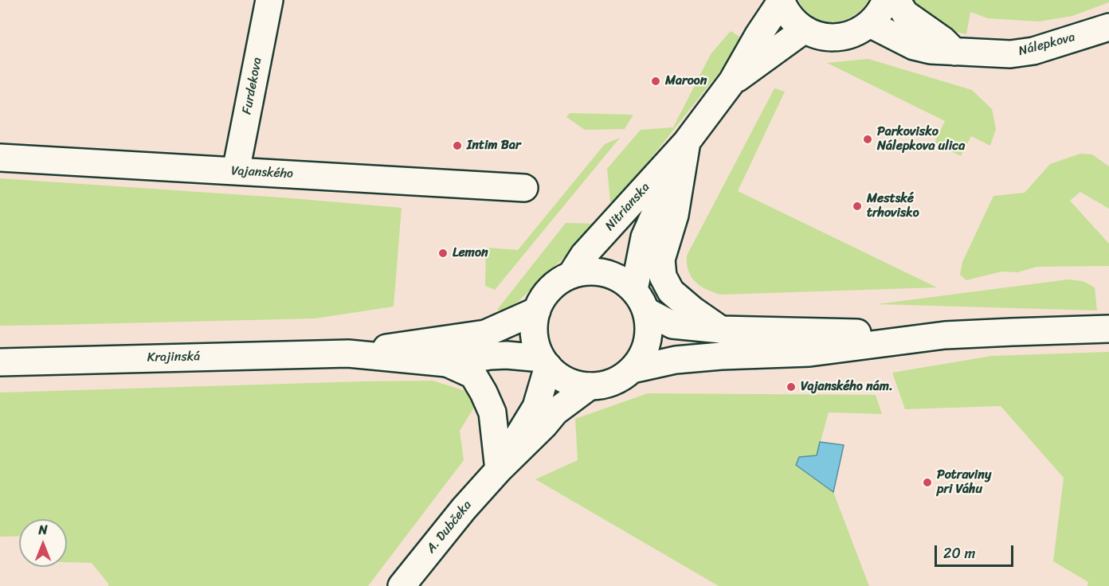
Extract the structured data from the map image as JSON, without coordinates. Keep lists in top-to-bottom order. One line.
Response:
{"streets":{"street":["Nálepkova","Furdekova","Vajanského","Nitrianska","Krajinská","A. Dubčeka"]},"crossings":[["Nálepkova","Nitrianska"],["Furdekova","Vajanského"],["Nitrianska","Krajinská"],["Nitrianska","A. Dubčeka"],["Krajinská","A. Dubčeka"]],"places":["Maroon","Parkovisko Nálepkova ulica","Intim Bar","Mestské trhovisko","Lemon","Vajanského nám.","Potraviny pri Váhu"],"scale_bar":"20 m","north":"top"}
